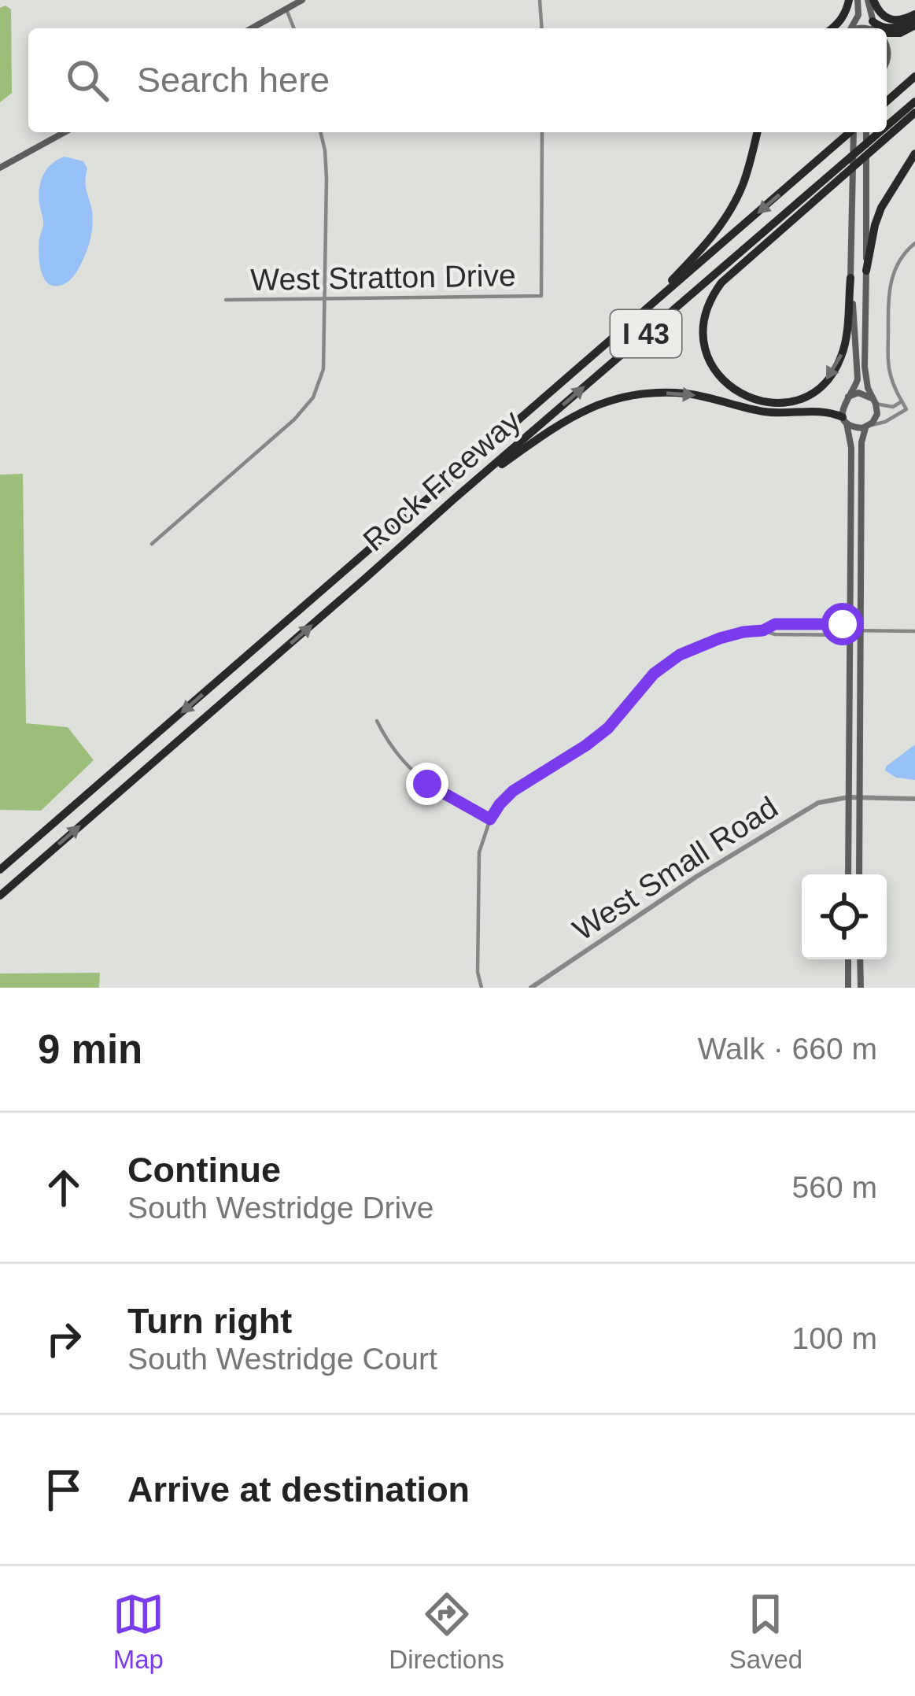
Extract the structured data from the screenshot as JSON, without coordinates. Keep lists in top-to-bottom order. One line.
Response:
{"streets":{"highway":["I 43","Rock Freeway"],"street":["West Stratton Drive","West Small Road"]},"page":{"search":"Search here","heading":["9 min","Walk · 660 m"],"list":[["Continue","South Westridge Drive","560 m"],["Turn right","South Westridge Court","100 m"],"Arrive at destination"],"nav":["Map","Directions","Saved"]}}
